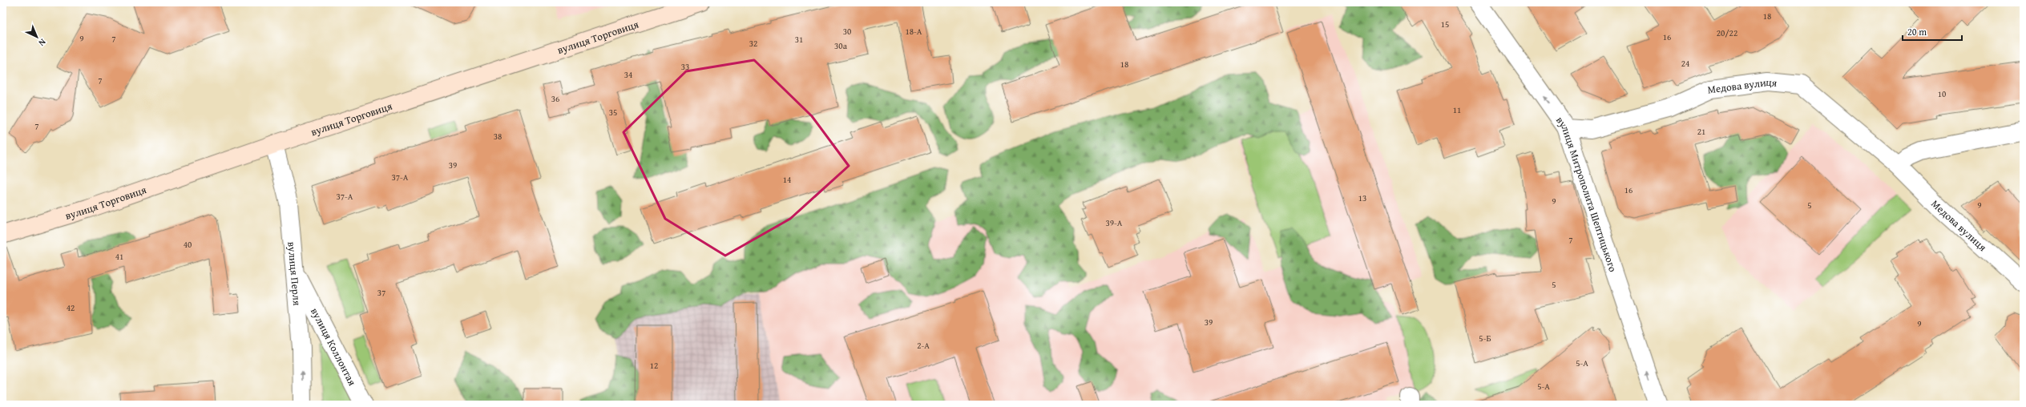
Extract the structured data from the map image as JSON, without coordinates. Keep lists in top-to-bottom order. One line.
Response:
{"streets":{"main road":["вулиця Торговиця"],"street":["Медова вулиця","вулиця Митрополита Шептицького","вулиця Перля","вулиця Коллонтая"]},"crossings":[["вулиця Торговиця","вулиця Перля"],["Медова вулиця","вулиця Митрополита Шептицького"],["вулиця Перля","вулиця Коллонтая"]],"one_way":["вулиця Митрополита Шептицького","вулиця Перля"],"house_numbers":["18","15","30","18-А","20/22","16","9","7","31","32","30а","24","18","33","34","7","10","36","11","35","7","21","38","39","37-А","14","16","37-А","13","9","5","9","39-А","7","40","41","5","37","42","39","9","5-Б","2-А","5-А","12","5-А"],"scale_bar":"20 m","north":"bottom right"}
